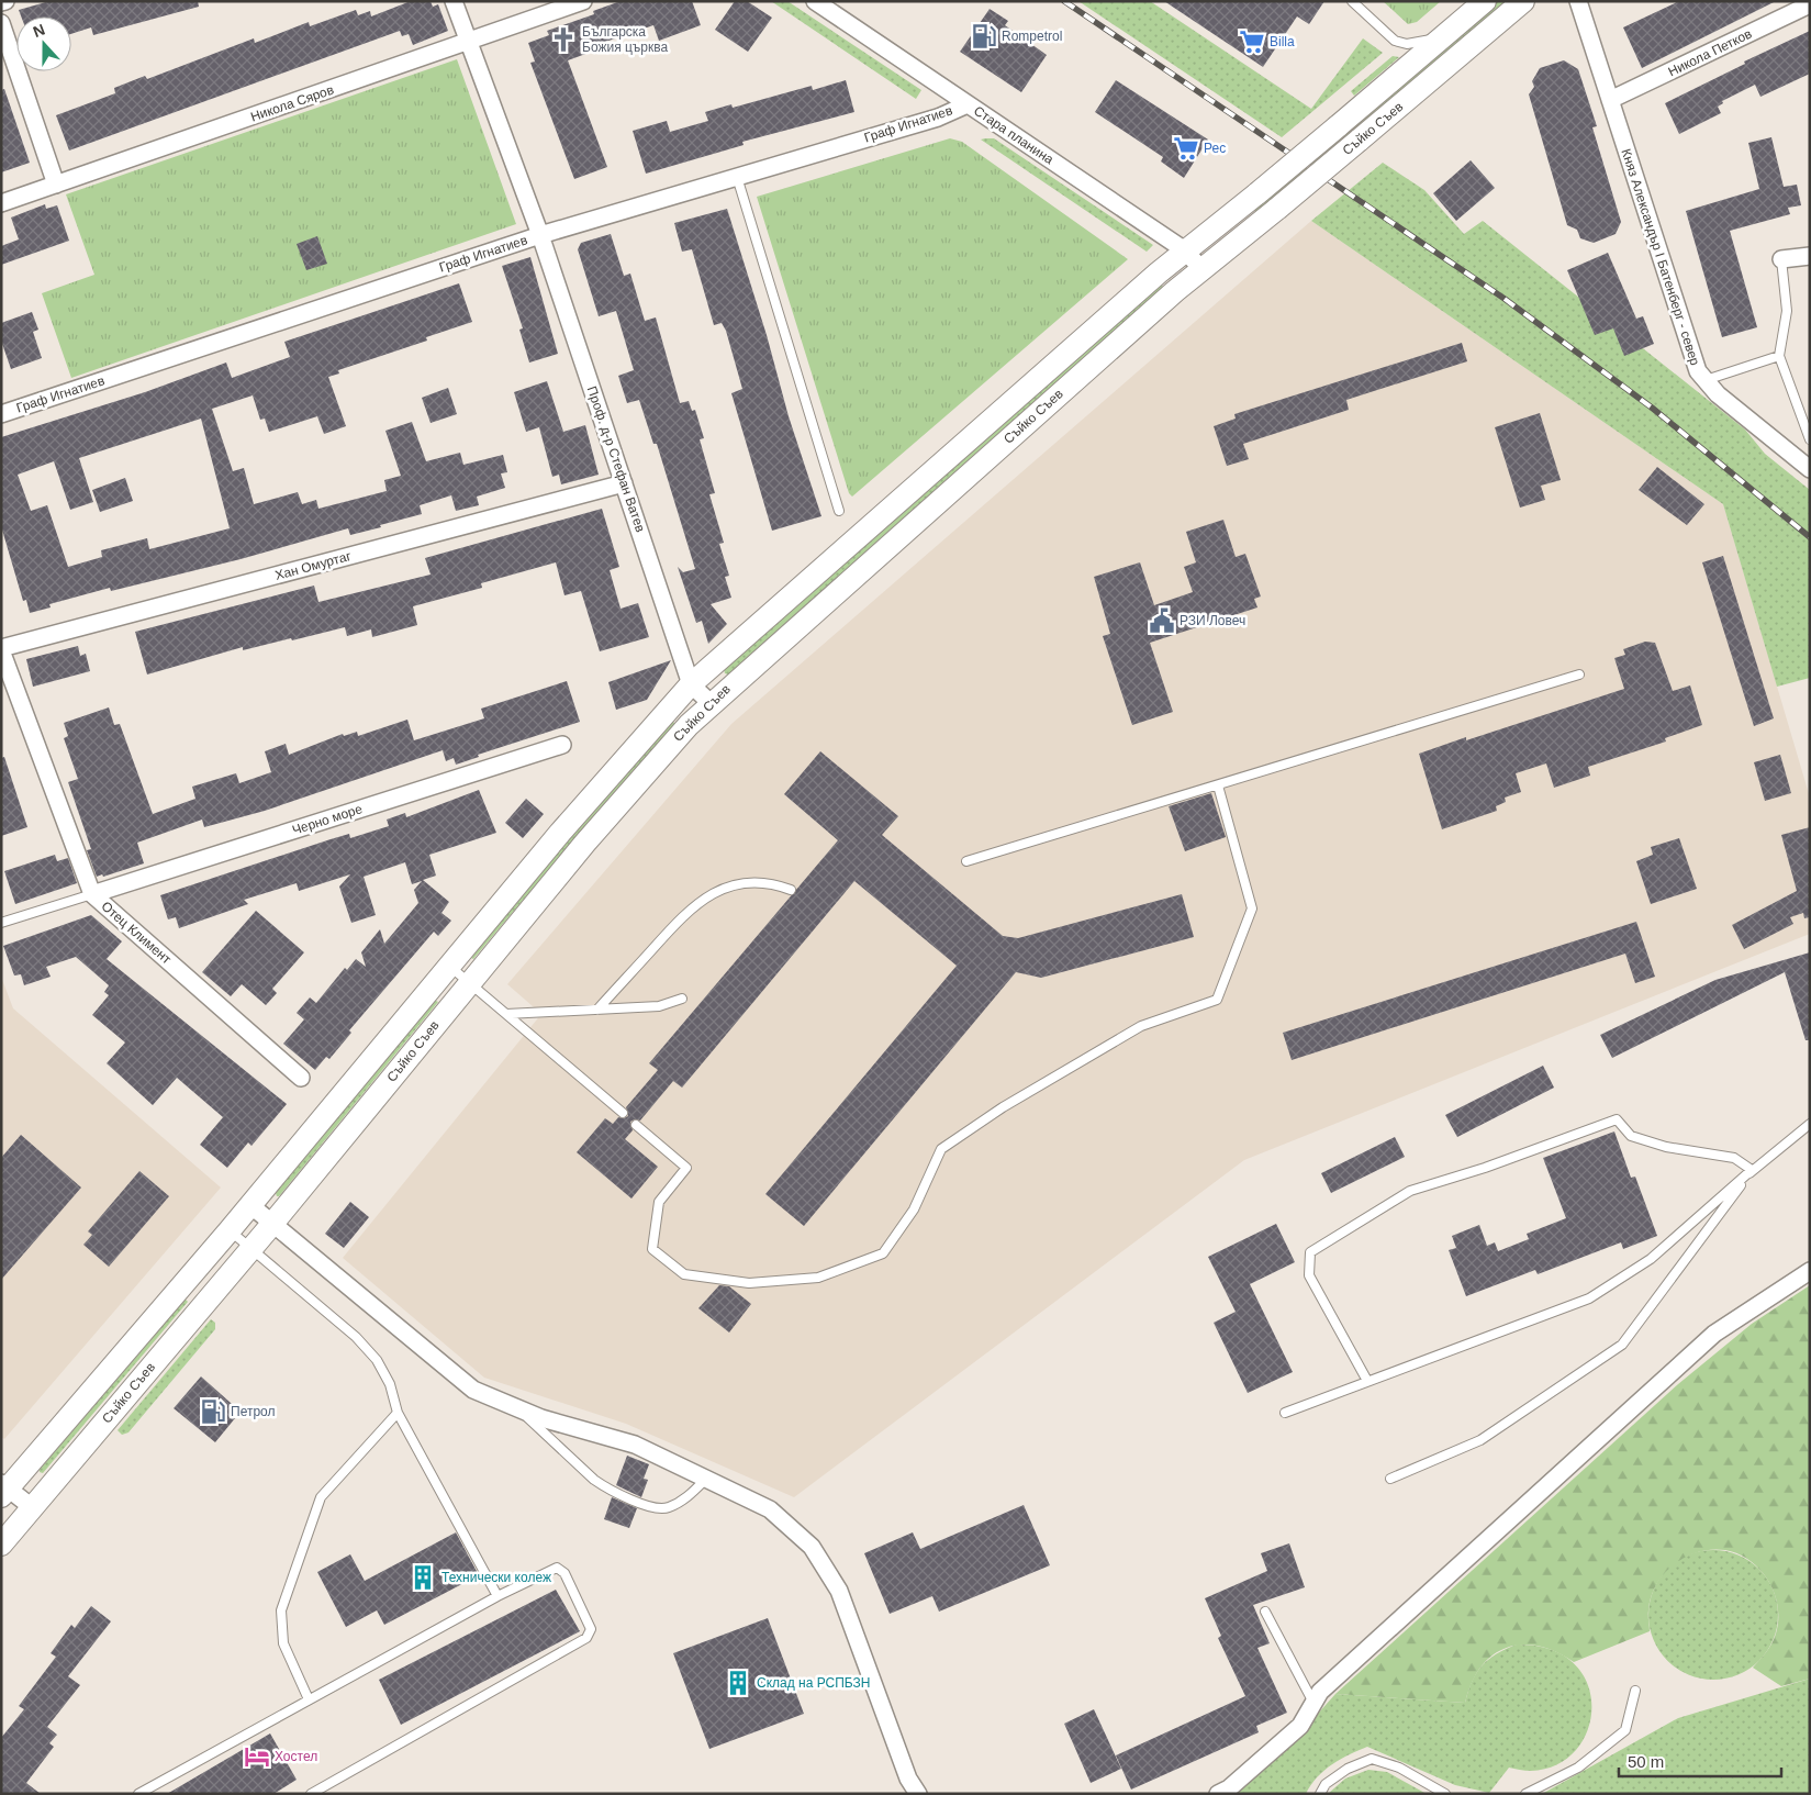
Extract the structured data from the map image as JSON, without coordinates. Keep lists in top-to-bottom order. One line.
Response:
{"streets":{"street":["Никола Петков","Никола Сяров","Граф Игнатиев","Съйко Съев","Стара планина","Княз Александър I Батенберг - север","Проф. д-р Стефан Ватев","Хан Омуртаг","Черно море","Отец Климент"]},"crossings":[["Никола Петков","Княз Александър I Батенберг - север"],["Никола Сяров","Проф. д-р Стефан Ватев"],["Граф Игнатиев","Стара планина"],["Граф Игнатиев","Проф. д-р Стефан Ватев"],["Съйко Съев","Стара планина"],["Съйко Съев","Проф. д-р Стефан Ватев"],["Проф. д-р Стефан Ватев","Хан Омуртаг"],["Хан Омуртаг","Отец Климент"],["Черно море","Отец Климент"]],"places":{"fuel station":["Rompetrol","Петрол"],"church":["Българска Божия църква"],"supermarket":["Billa","Рес"],"public building":["РЗИ Ловеч"],"building":["Технически колеж","Склад на РСПБЗН"],"hotel":["Хостел"]},"scale_bar":"50 m","north":"top"}
